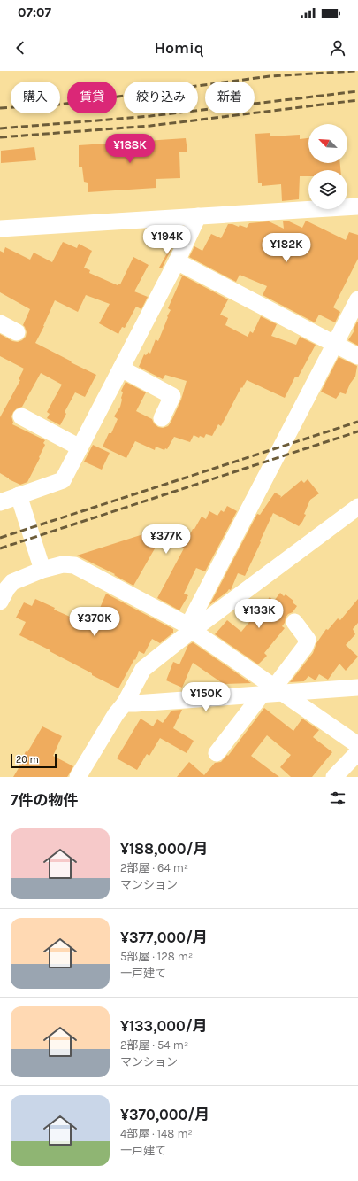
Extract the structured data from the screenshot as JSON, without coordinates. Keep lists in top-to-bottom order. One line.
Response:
{"scale_bar":"20 m","north":"top left","page":{"status":"07:07","header":"Homiq","chip":["購入","賃貸","絞り込み","新着"],"price":["¥188K","¥194K","¥182K","¥377K","¥133K","¥370K","¥150K"],"scale":"20 m","heading":"7件の物件","list":[{"name":"¥188,000/月","note":"2部屋 · 64 m² · マンション"},{"name":"¥377,000/月","note":"5部屋 · 128 m² · 一戸建て"},{"name":"¥133,000/月","note":"2部屋 · 54 m² · マンション"},{"name":"¥370,000/月","note":"4部屋 · 148 m² · 一戸建て"}]}}
